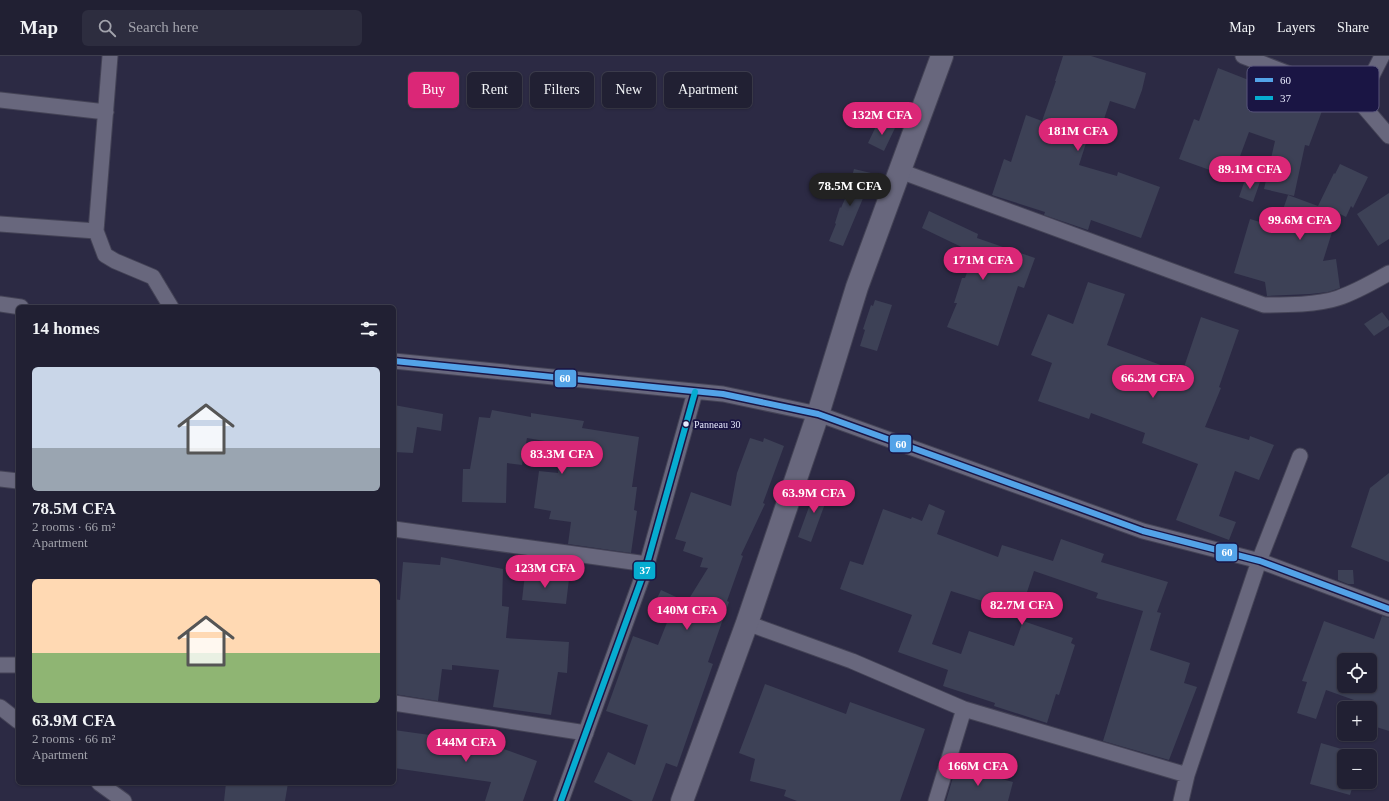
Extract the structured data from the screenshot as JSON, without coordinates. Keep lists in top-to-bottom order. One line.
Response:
{"places":["Panneau 30"],"lines":["transit line 60","transit line 37"],"legend":["60","37"],"page":{"header":"Map","search":"Search here","nav":["Map","Layers","Share"],"chip":["Buy","Rent","Filters","New","Apartment"],"price":["132M CFA","181M CFA","89.1M CFA","78.5M CFA","99.6M CFA","171M CFA","66.2M CFA","83.3M CFA","63.9M CFA","123M CFA","82.7M CFA","140M CFA","144M CFA","166M CFA"],"heading":"14 homes","list":[{"name":"78.5M CFA","note":"2 rooms · 66 m² · Apartment"},{"name":"63.9M CFA","note":"2 rooms · 66 m² · Apartment"}],"map_buttons":["+","−"]}}
